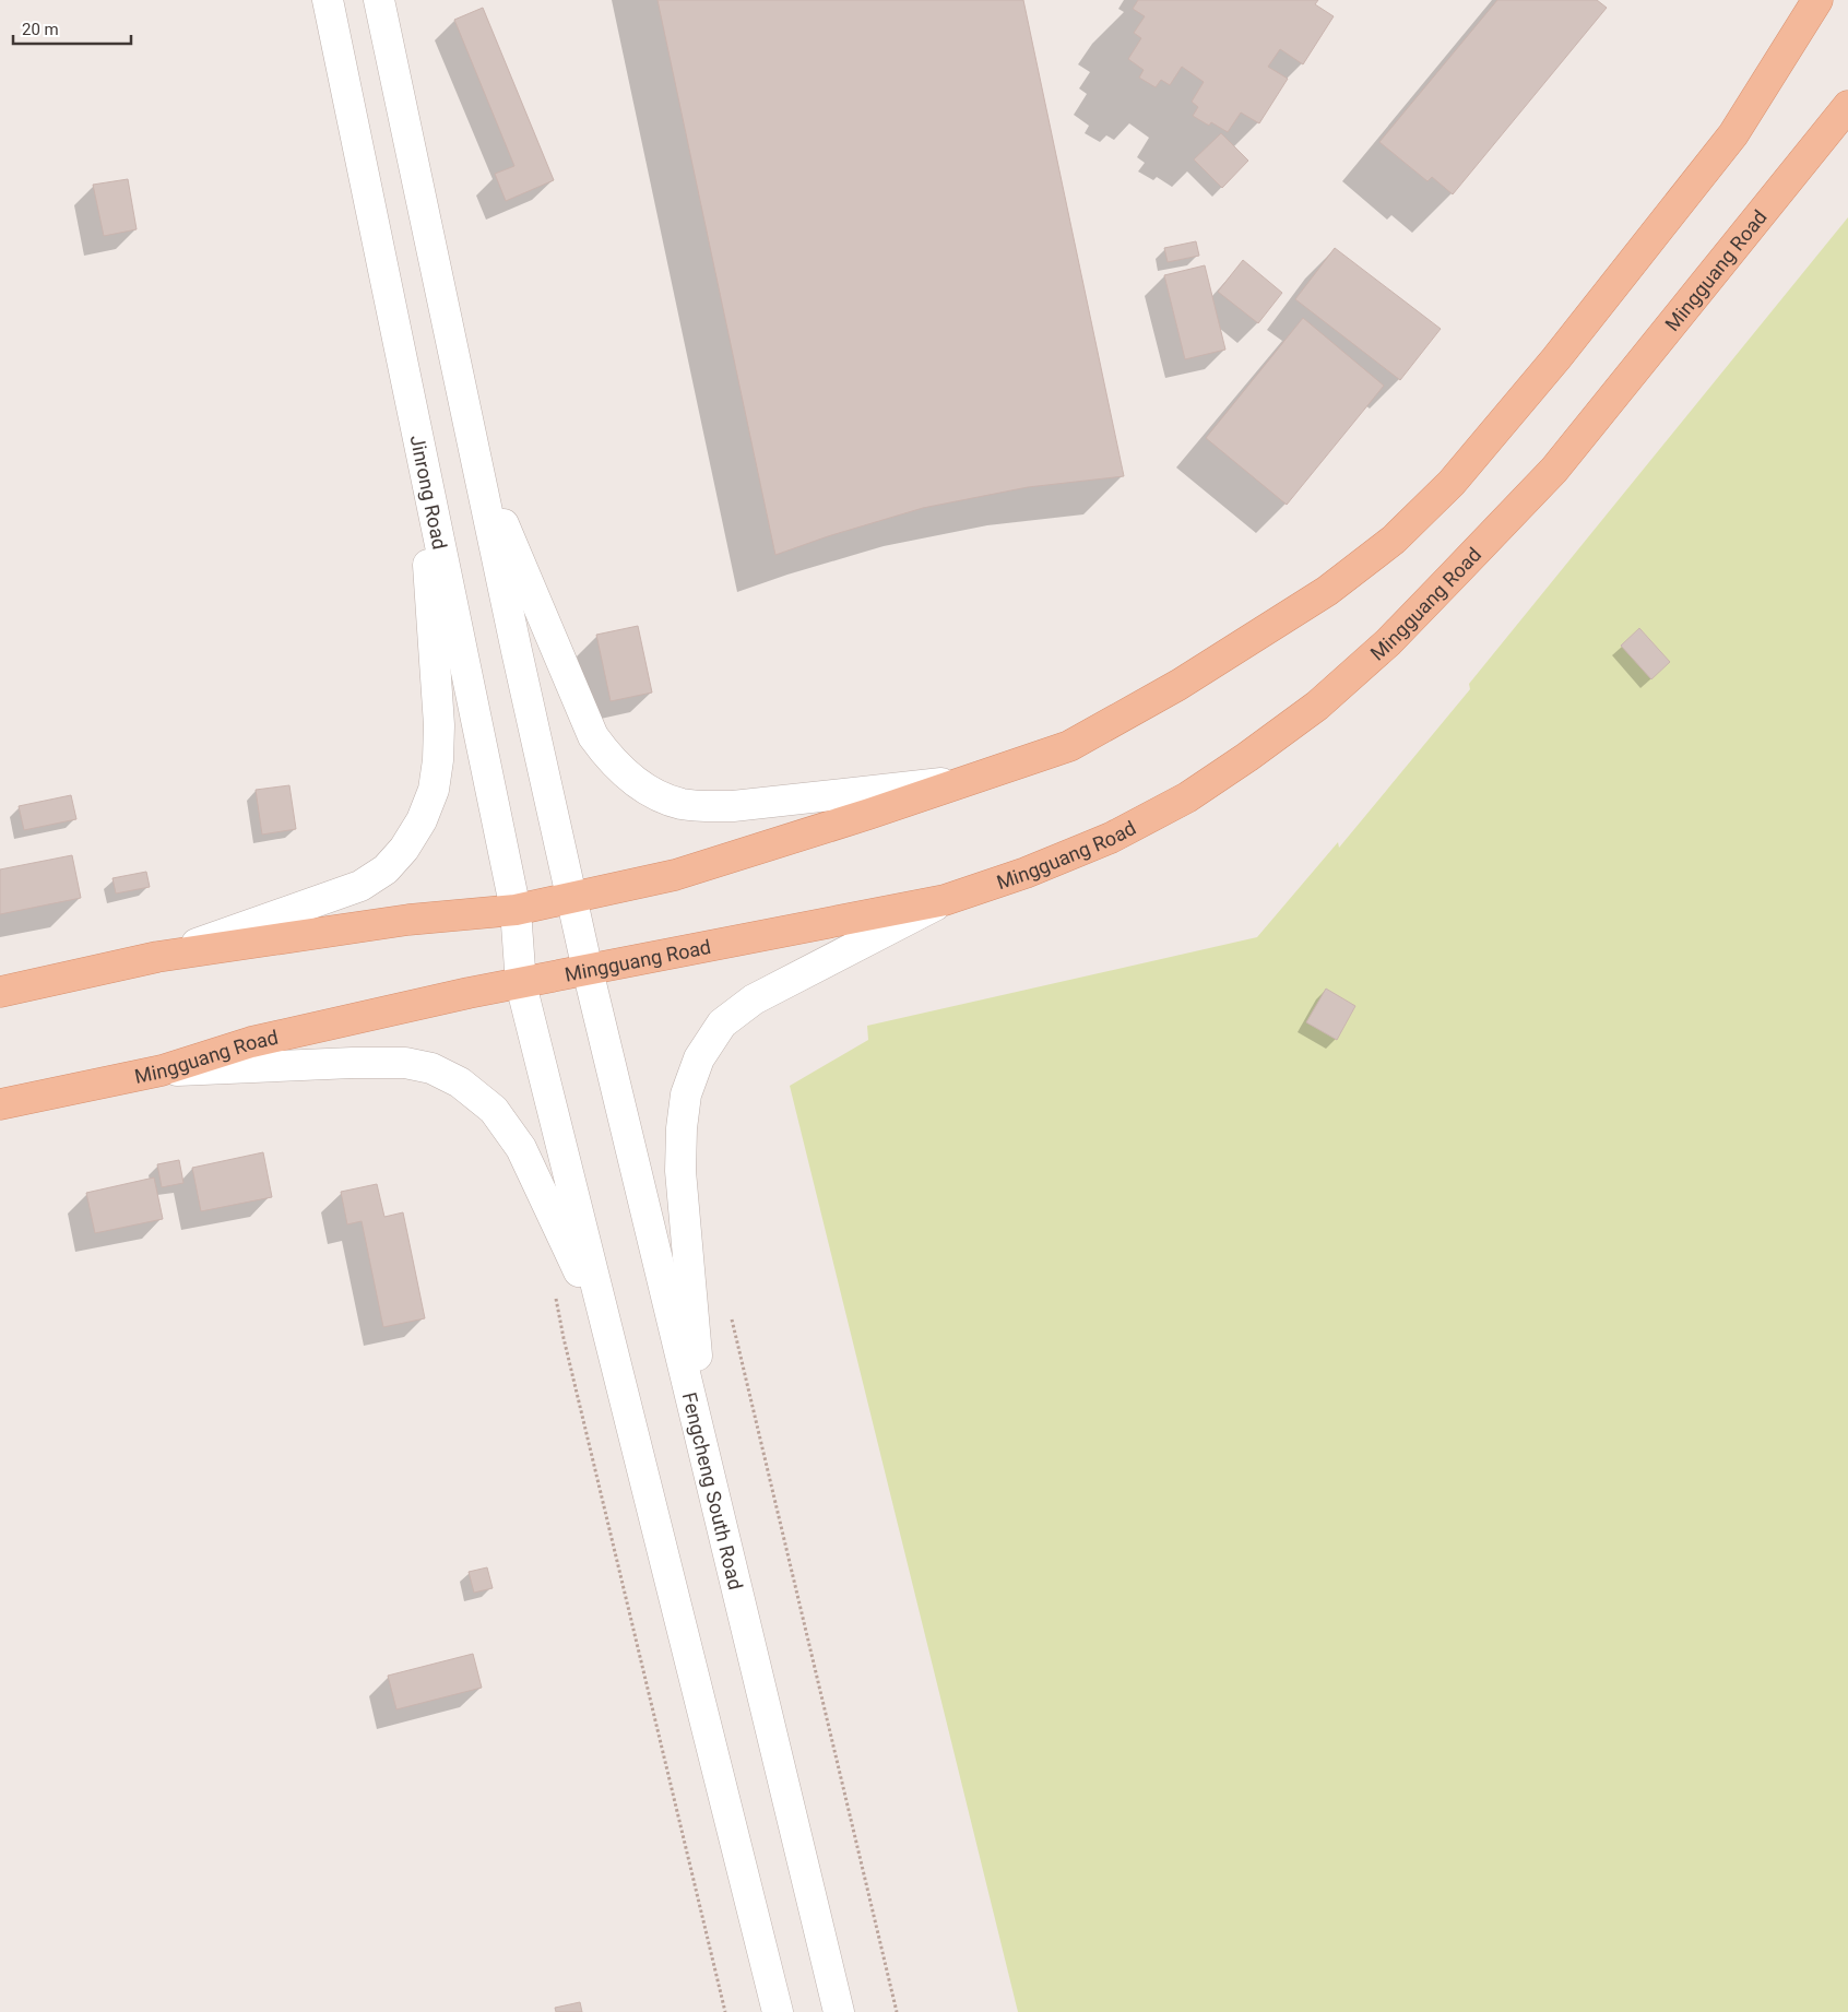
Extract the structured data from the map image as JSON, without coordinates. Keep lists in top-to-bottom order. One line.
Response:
{"streets":{"main road":["Mingguang Road"],"street":["Jinrong Road","Fengcheng South Road"]},"crossings":[["Mingguang Road","Jinrong Road"],["Mingguang Road","Fengcheng South Road"]],"scale_bar":"20 m"}
